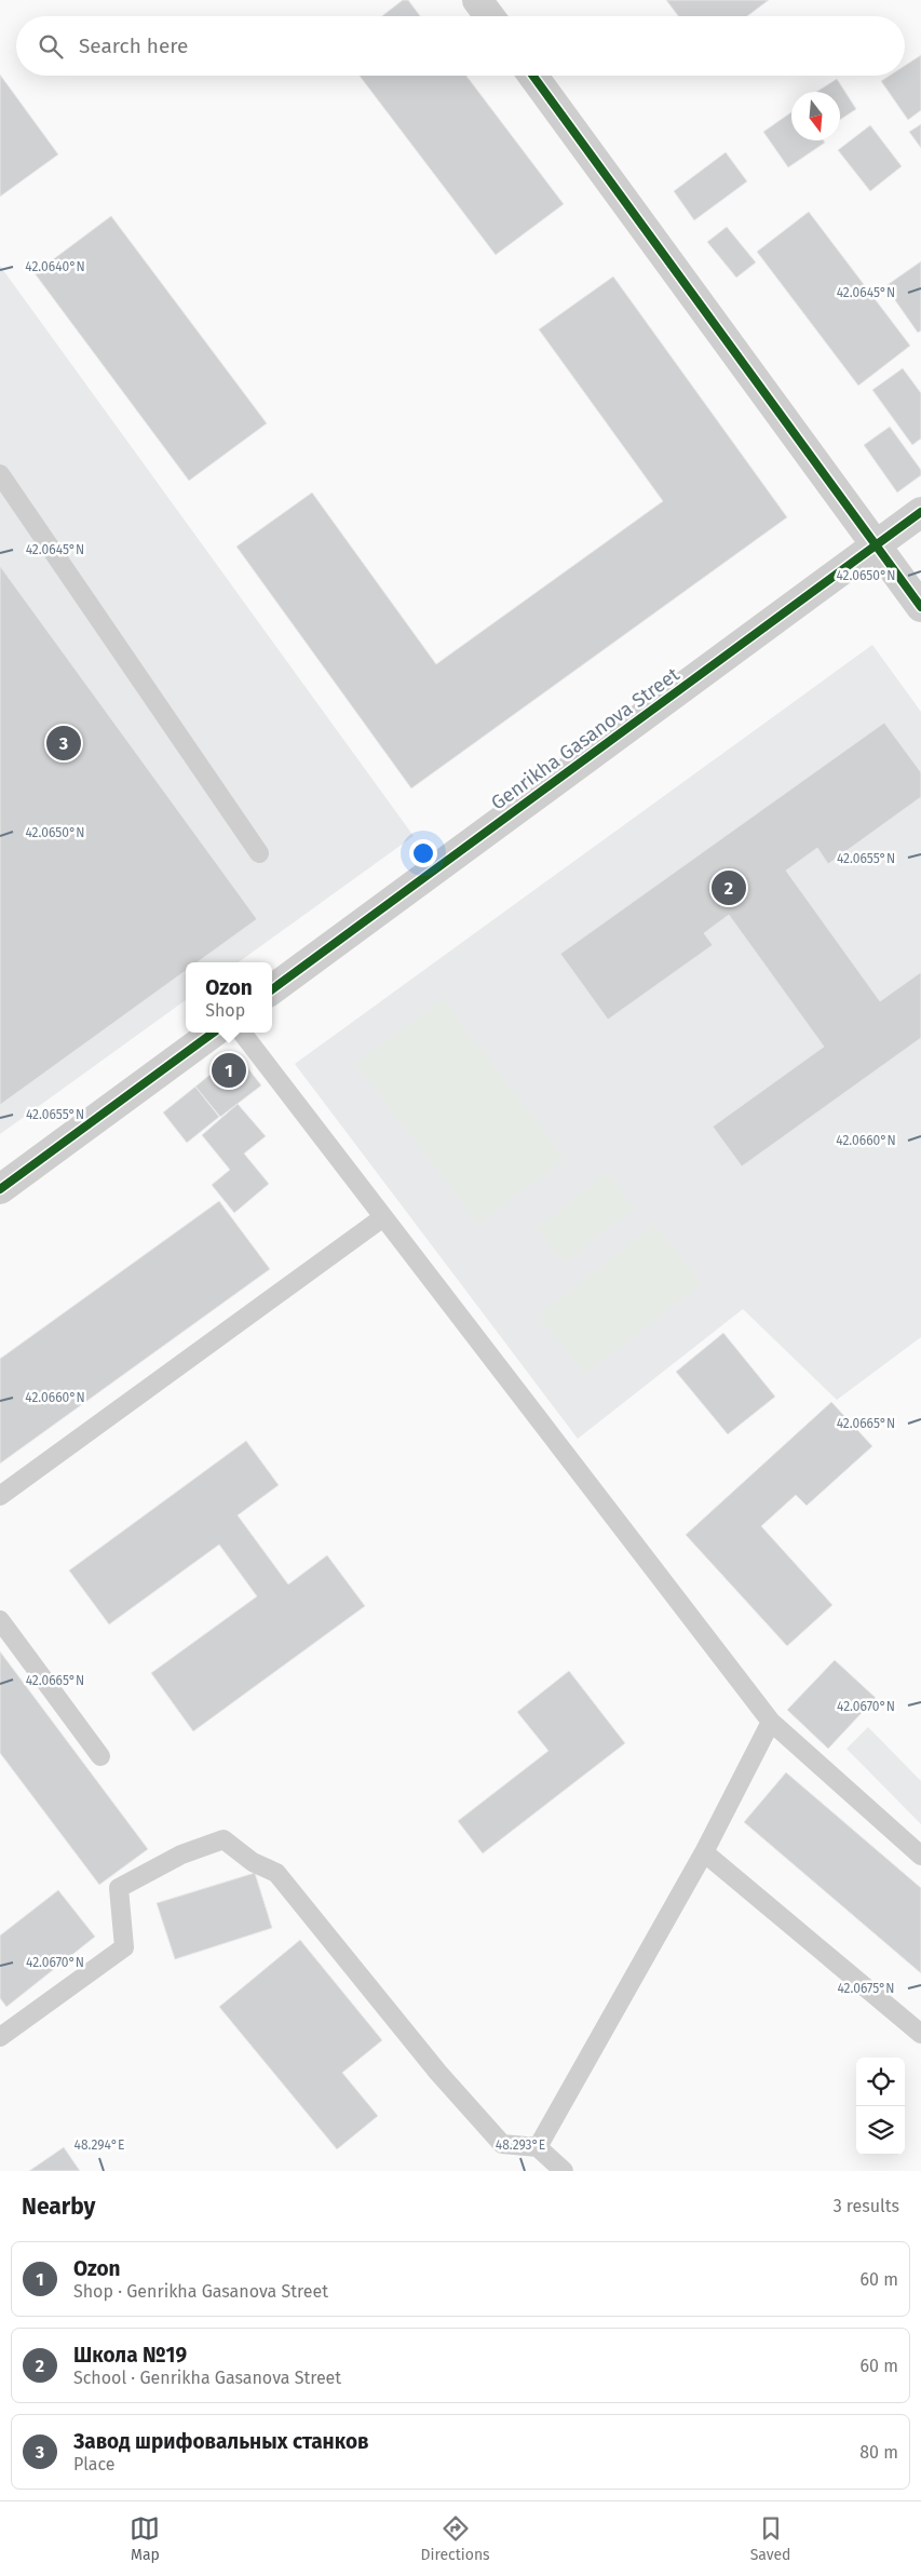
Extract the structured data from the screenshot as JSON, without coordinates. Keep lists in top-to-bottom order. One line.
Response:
{"streets":{"street":["Genrikha Gasanova Street"]},"north":"bottom","page":{"search":"Search here","pins":["3","2","1"],"popup":["Ozon","Shop"],"heading":["Nearby","3 results"],"list":[{"mark":"1","name":"Ozon","note":"Shop · Genrikha Gasanova Street","value":"60 m"},{"mark":"2","name":"Школа №19","note":"School · Genrikha Gasanova Street","value":"60 m"},{"mark":"3","name":"Завод шрифовальных станков","note":"Place","value":"80 m"}],"nav":["Map","Directions","Saved"]},"coordinates":["42.0640°N","42.0645°N","42.0650°N","42.0655°N","42.0660°N","42.0665°N","42.0670°N","42.0675°N","48.294°E","48.293°E"]}
